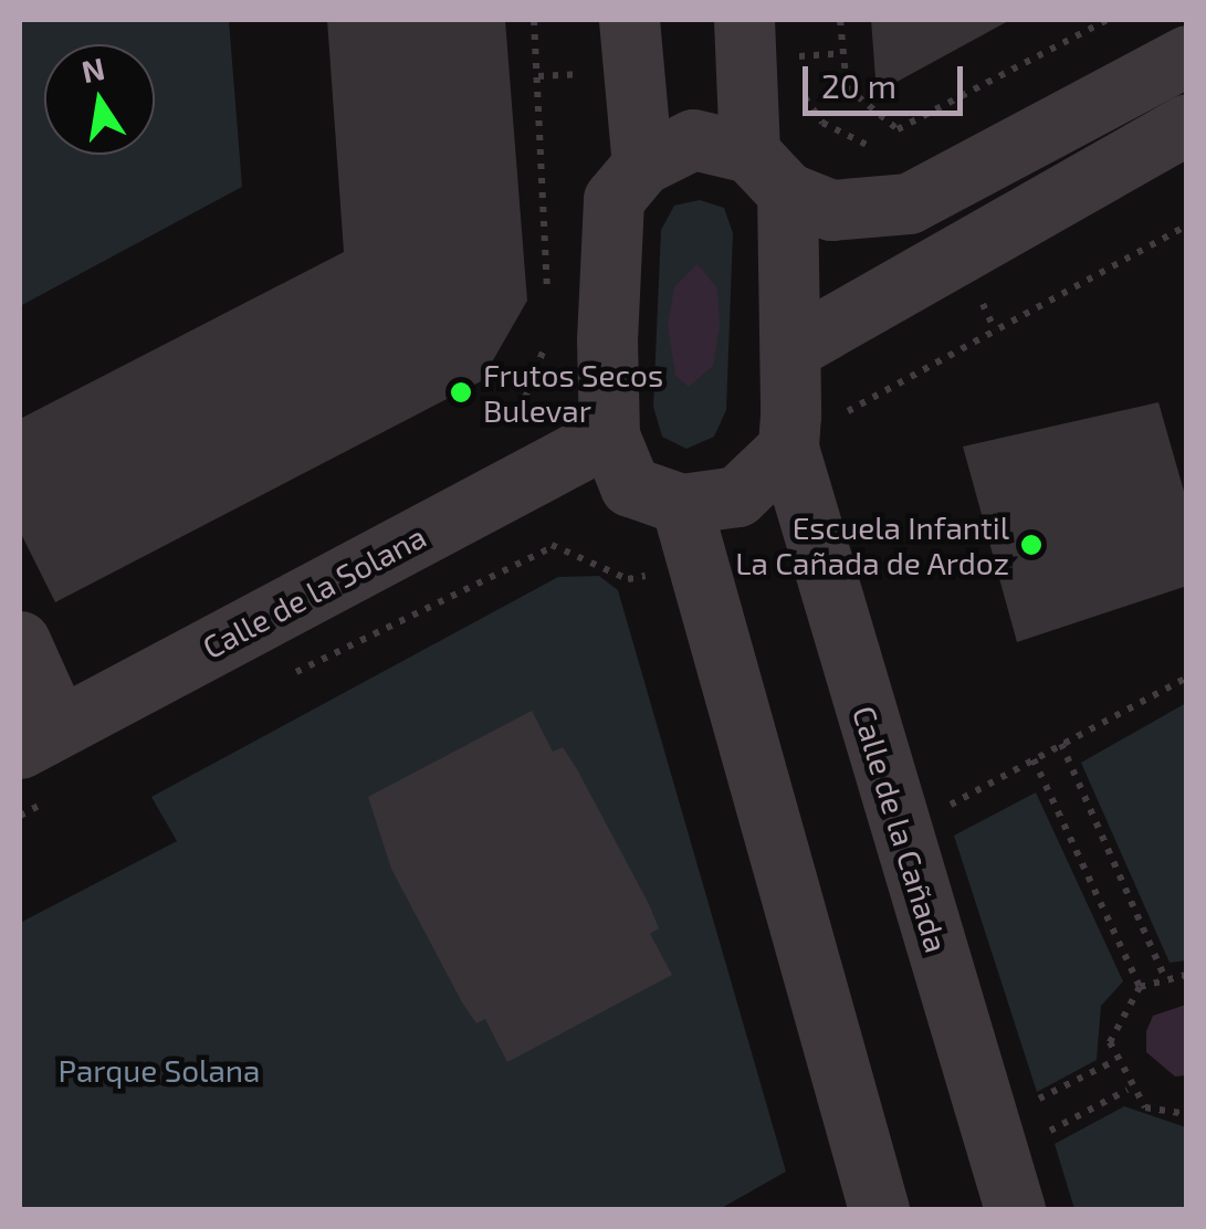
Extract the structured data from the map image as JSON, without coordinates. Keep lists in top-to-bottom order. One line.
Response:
{"streets":{"street":["Calle de la Solana","Calle de la Cañada"]},"parks":["Parque Solana"],"places":["Frutos Secos Bulevar","Escuela Infantil La Cañada de Ardoz"],"scale_bar":"20 m","north":"top"}
